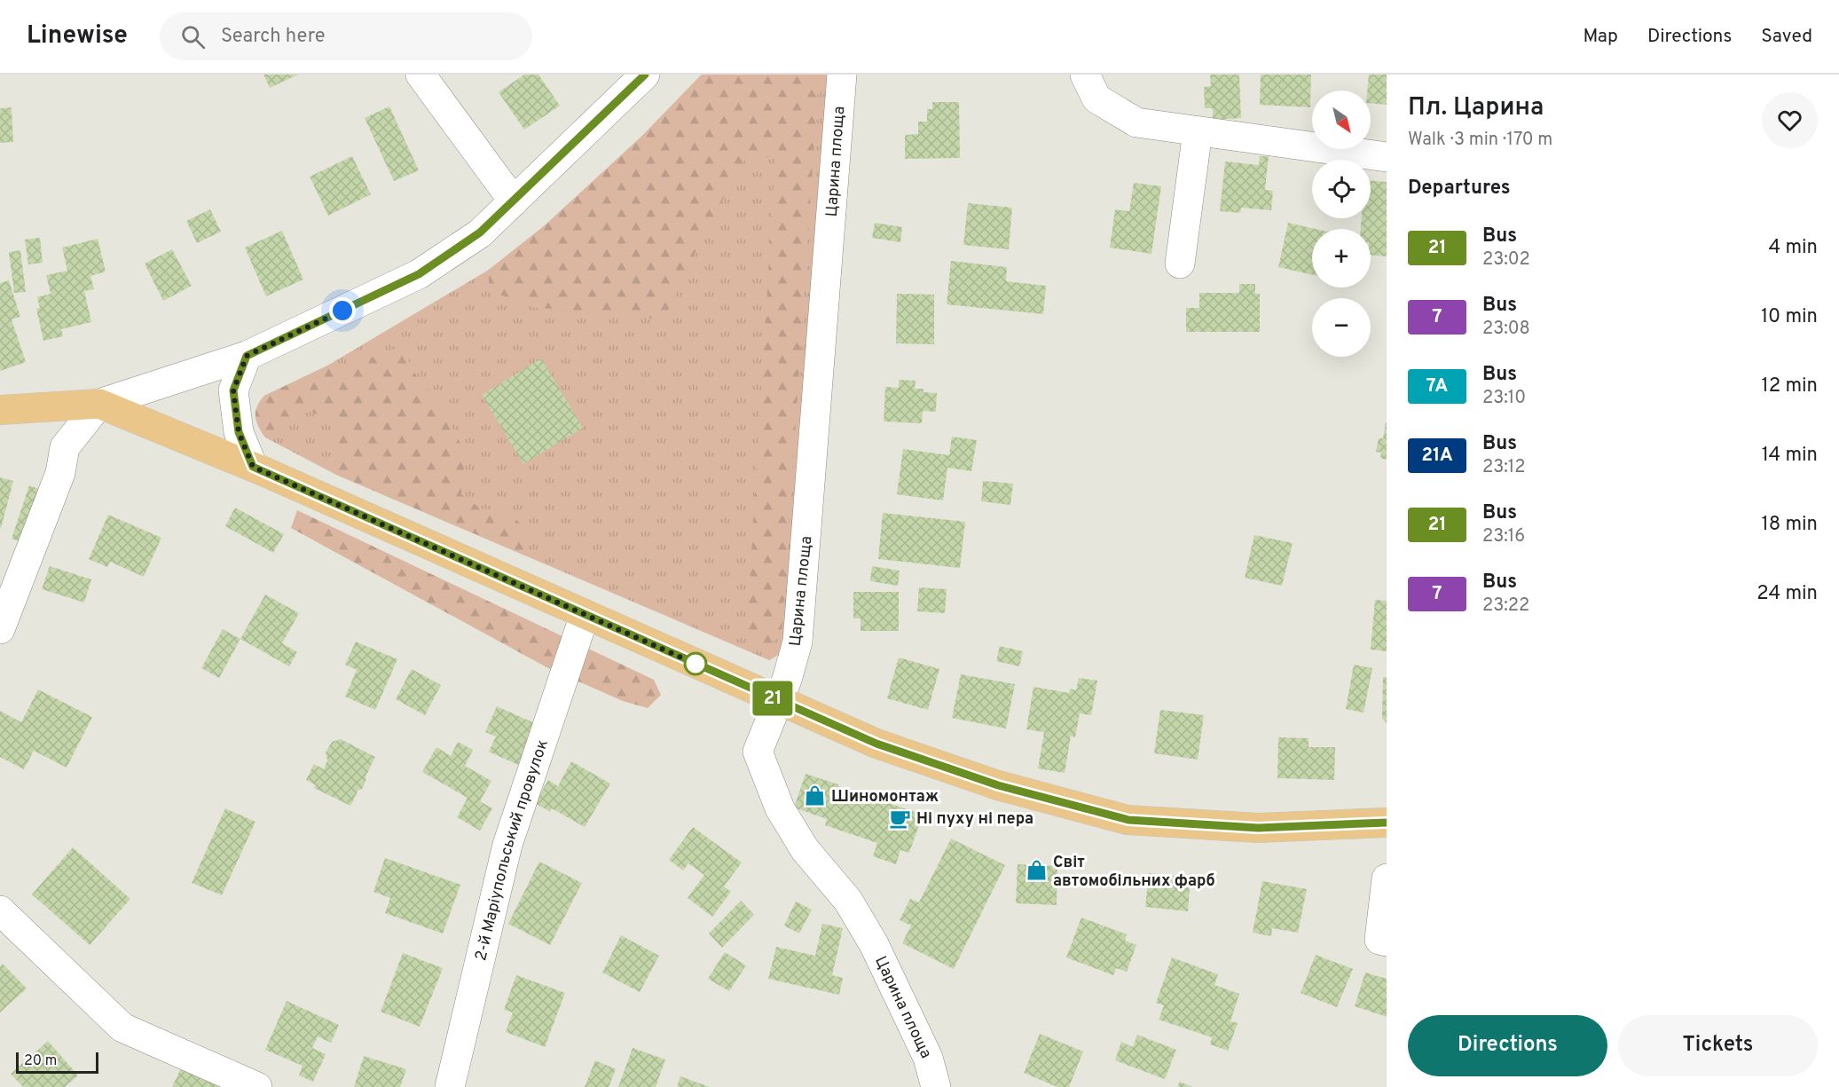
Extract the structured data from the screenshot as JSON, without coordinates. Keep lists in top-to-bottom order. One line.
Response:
{"streets":{"street":["Царина площа","2-й Маріупольський провулок"]},"places":{"shop":["Шиномонтаж","Світ автомобільних фарб"],"cafe":["Ні пуху ні пера"]},"lines":["bus line 21"],"scale_bar":"20 m","north":"bottom right","page":{"header":"Linewise","search":"Search here","nav":["Map","Directions","Saved"],"on_map":"21","heading":[["Пл. Царина","Walk · 3 min · 170 m"],"Departures"],"map_buttons":["+","−"],"list":[{"mark":"21","name":"Bus","note":"23:02","value":"4 min"},{"mark":"7","name":"Bus","note":"23:08","value":"10 min"},{"mark":"7А","name":"Bus","note":"23:10","value":"12 min"},{"mark":"21А","name":"Bus","note":"23:12","value":"14 min"},{"mark":"21","name":"Bus","note":"23:16","value":"18 min"},{"mark":"7","name":"Bus","note":"23:22","value":"24 min"}],"buttons":["Directions","Tickets"],"scale":"20 m"}}
